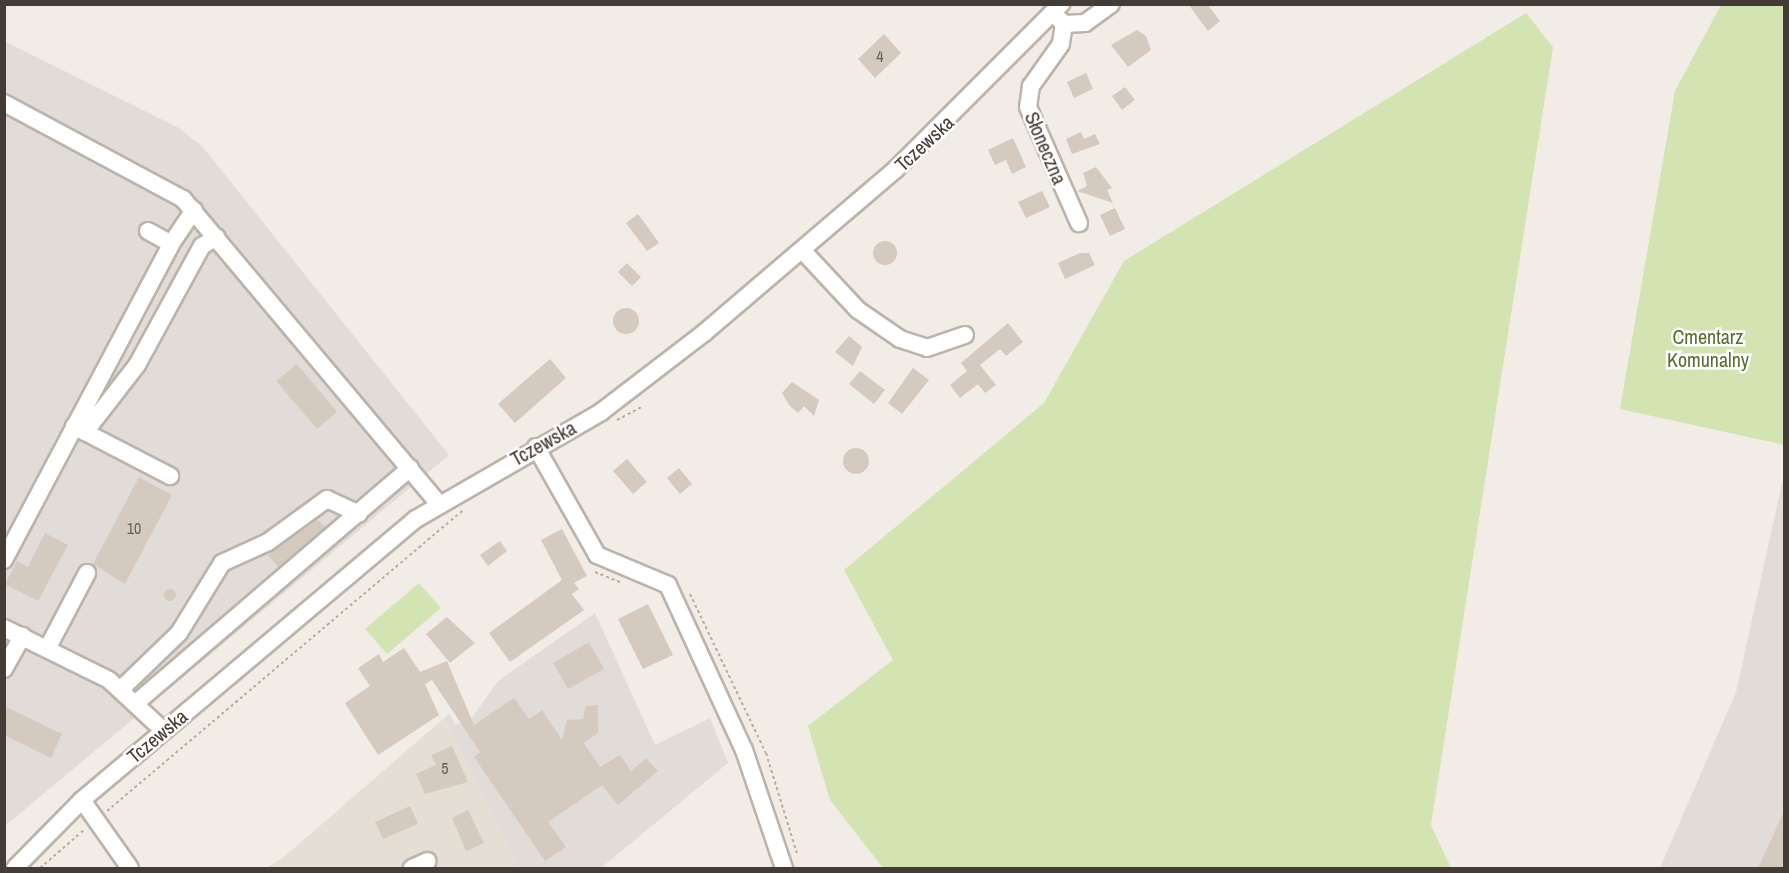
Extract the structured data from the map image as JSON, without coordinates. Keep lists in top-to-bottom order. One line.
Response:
{"streets":{"street":["Tczewska","Słoneczna"]},"crossings":[["Tczewska","Słoneczna"]],"parks":["Cmentarz Komunalny"],"house_numbers":["4","10","5"]}
